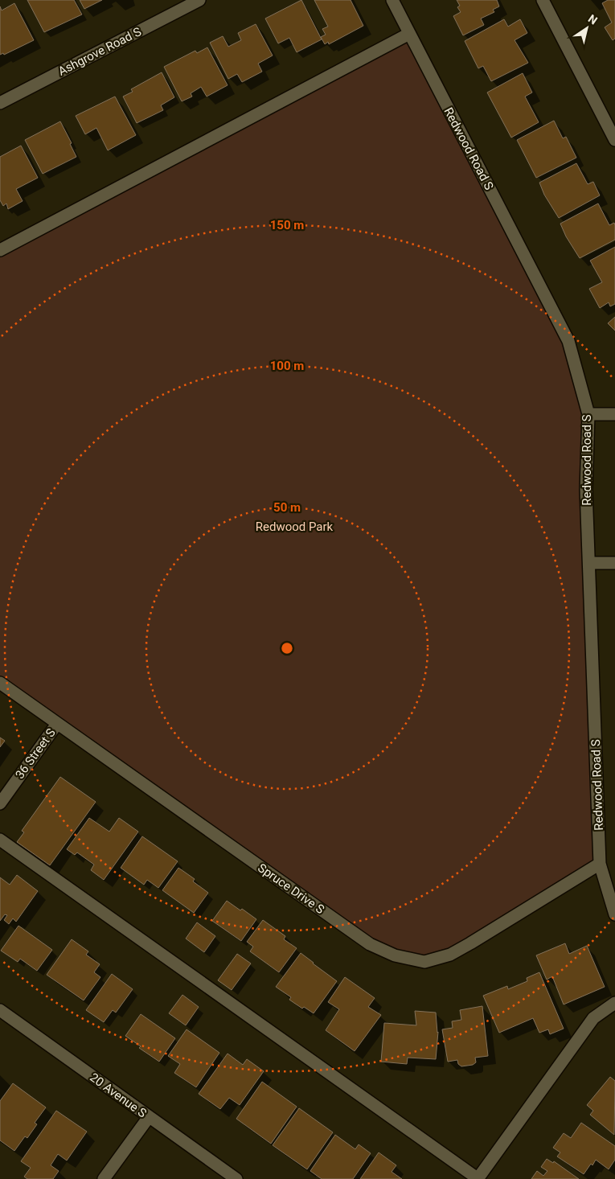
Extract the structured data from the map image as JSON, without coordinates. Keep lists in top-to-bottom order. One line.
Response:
{"streets":{"street":["Ashgrove Road S","Redwood Road S","36 Street S","Spruce Drive S","20 Avenue S"]},"crossings":[["Redwood Road S","Spruce Drive S"],["36 Street S","Spruce Drive S"]],"parks":["Redwood Park"],"north":"top right","rings":["150 m","100 m","50 m"]}
